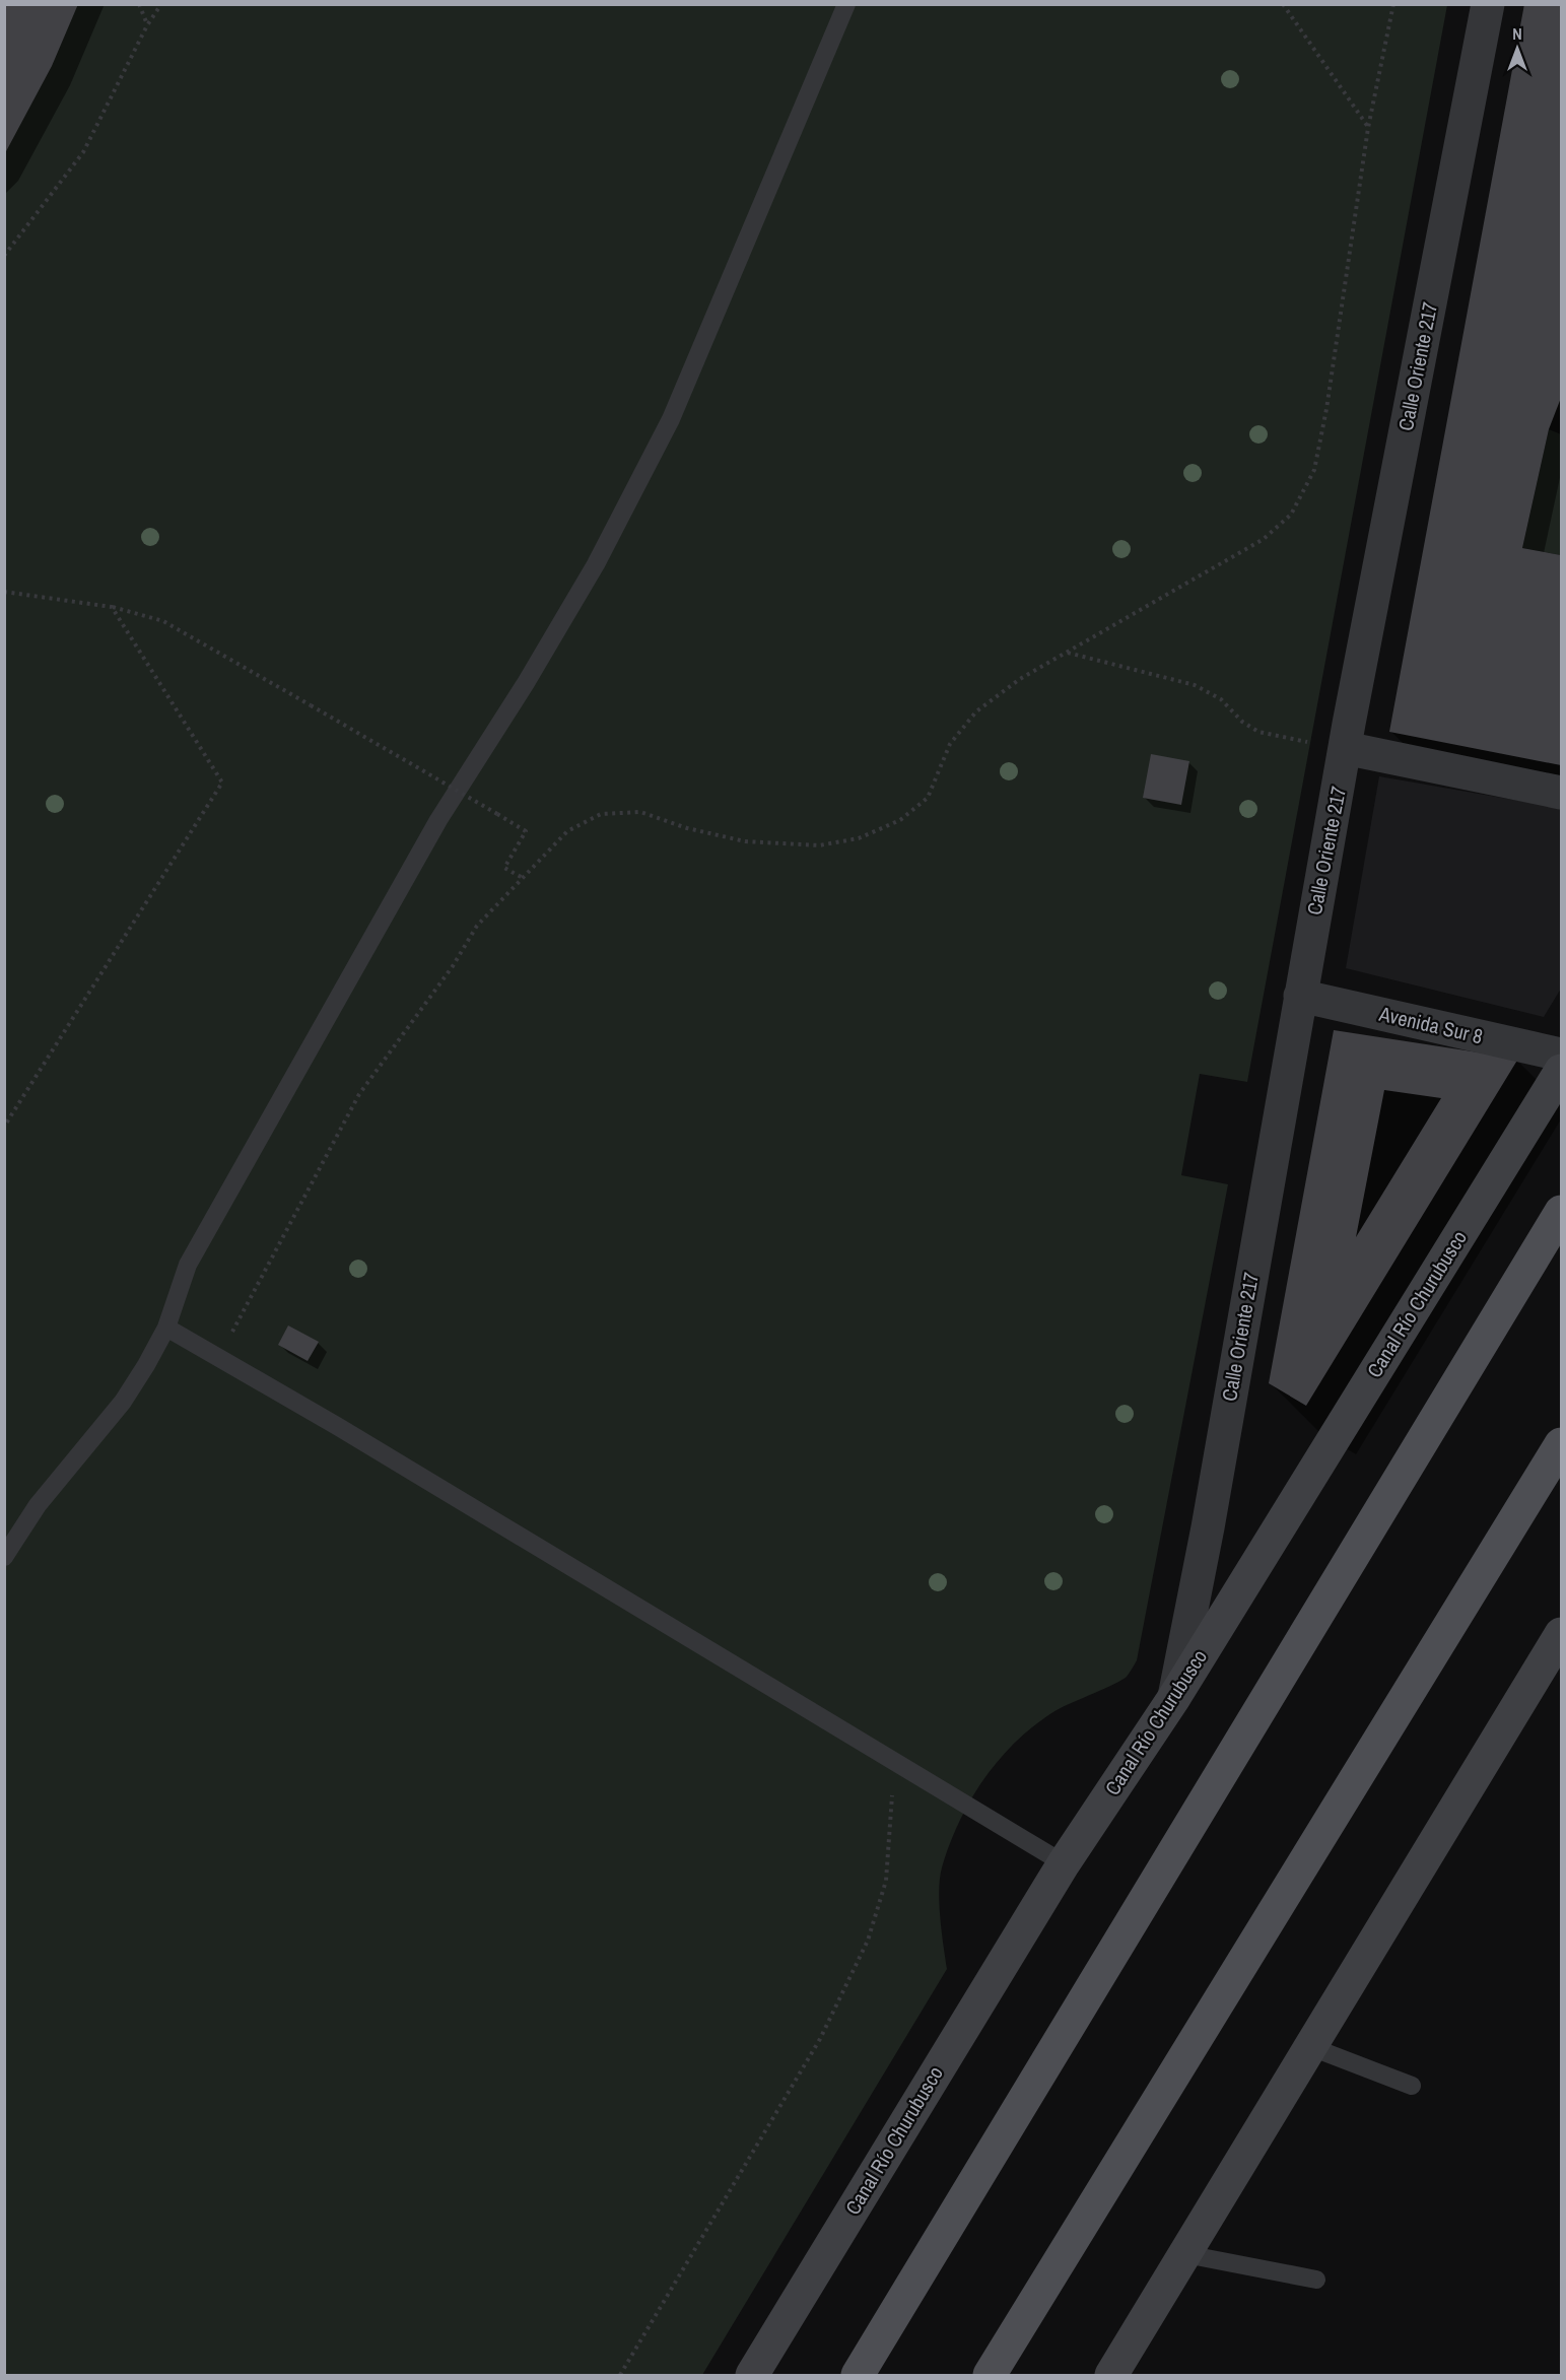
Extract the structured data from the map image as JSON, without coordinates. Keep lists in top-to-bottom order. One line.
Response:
{"streets":{"street":["Calle Oriente 217","Avenida Sur 8","Canal Río Churubusco"]},"crossings":[["Calle Oriente 217","Avenida Sur 8"],["Calle Oriente 217","Canal Río Churubusco"]],"north":"top"}
